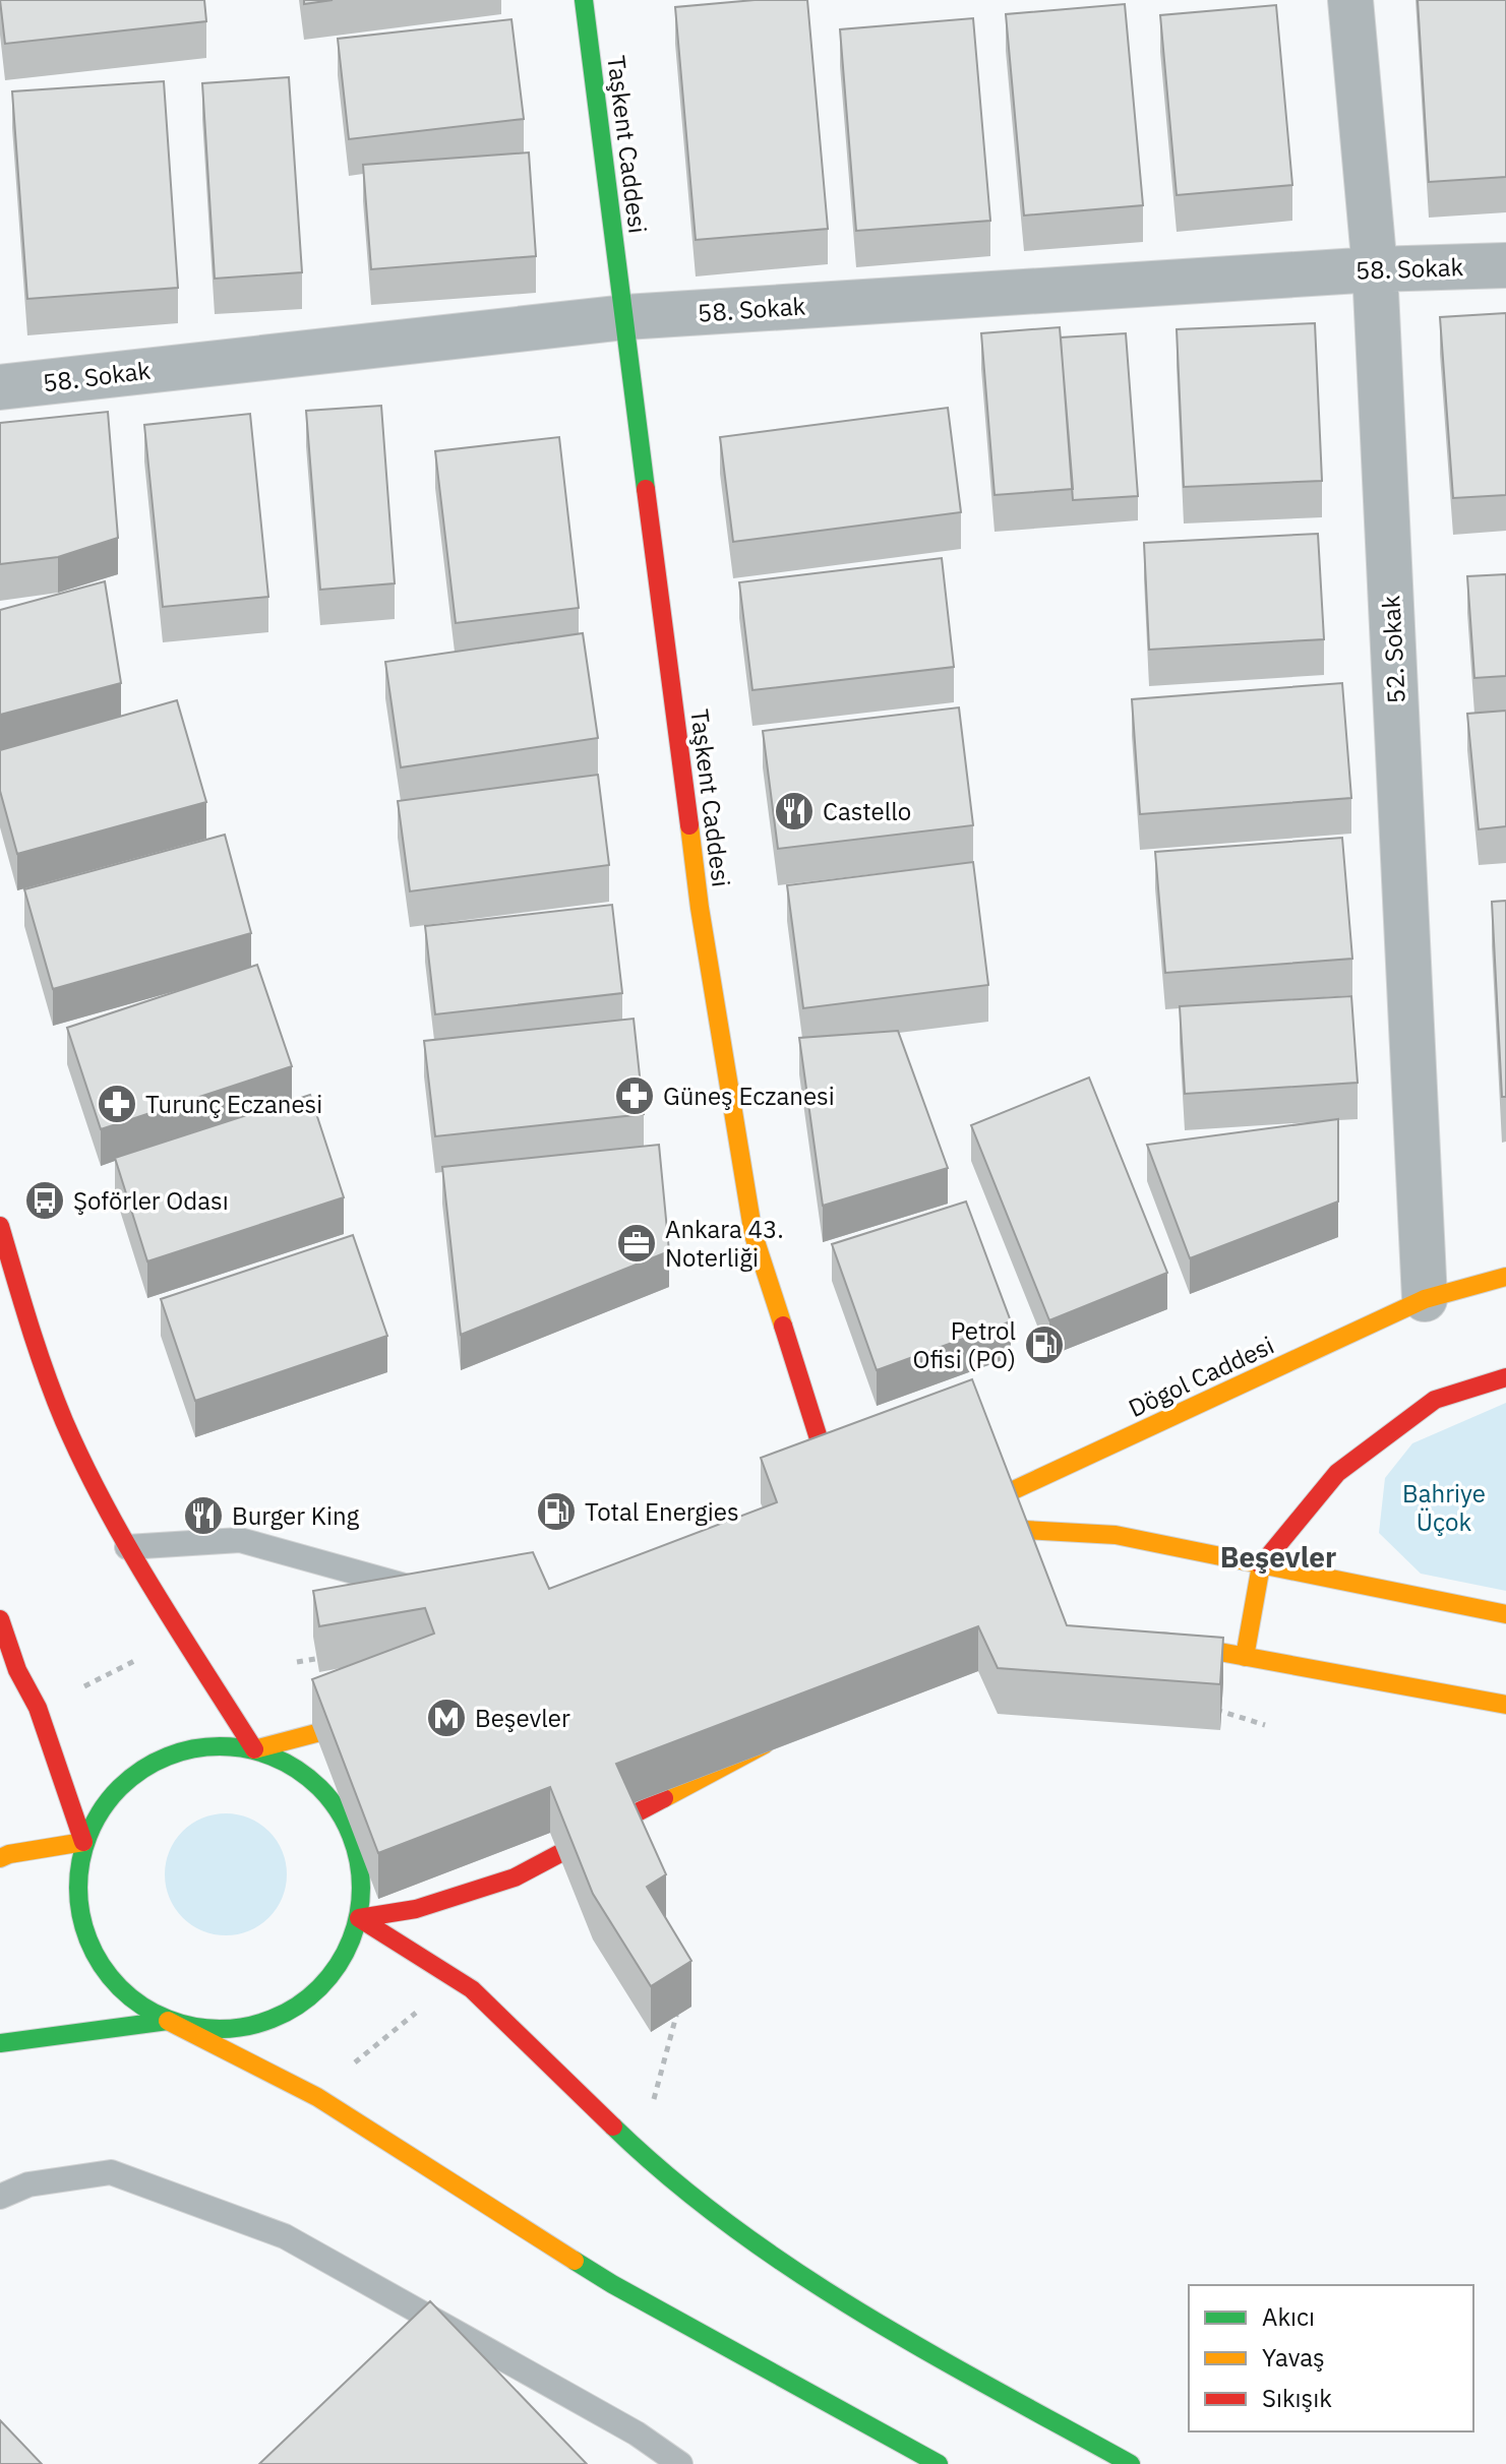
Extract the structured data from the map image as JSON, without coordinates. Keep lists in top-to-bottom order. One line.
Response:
{"streets":{"main road":["Taşkent Caddesi","Dögol Caddesi"],"street":["58. Sokak","52. Sokak"]},"crossings":[["Taşkent Caddesi","58. Sokak"],["58. Sokak","52. Sokak"],["52. Sokak","Dögol Caddesi"]],"districts":["Beşevler"],"parks":["Bahriye Üçok"],"places":{"restaurant":["Castello","Burger King"],"pharmacy":["Güneş Eczanesi","Turunç Eczanesi"],"bus stop":["Şoförler Odası"],"office":["Ankara 43. Noterliği"],"fuel station":["Petrol Ofisi (PO)","Total Energies"],"metro station":["Beşevler"]},"legend":["Akıcı","Yavaş","Sıkışık"]}
